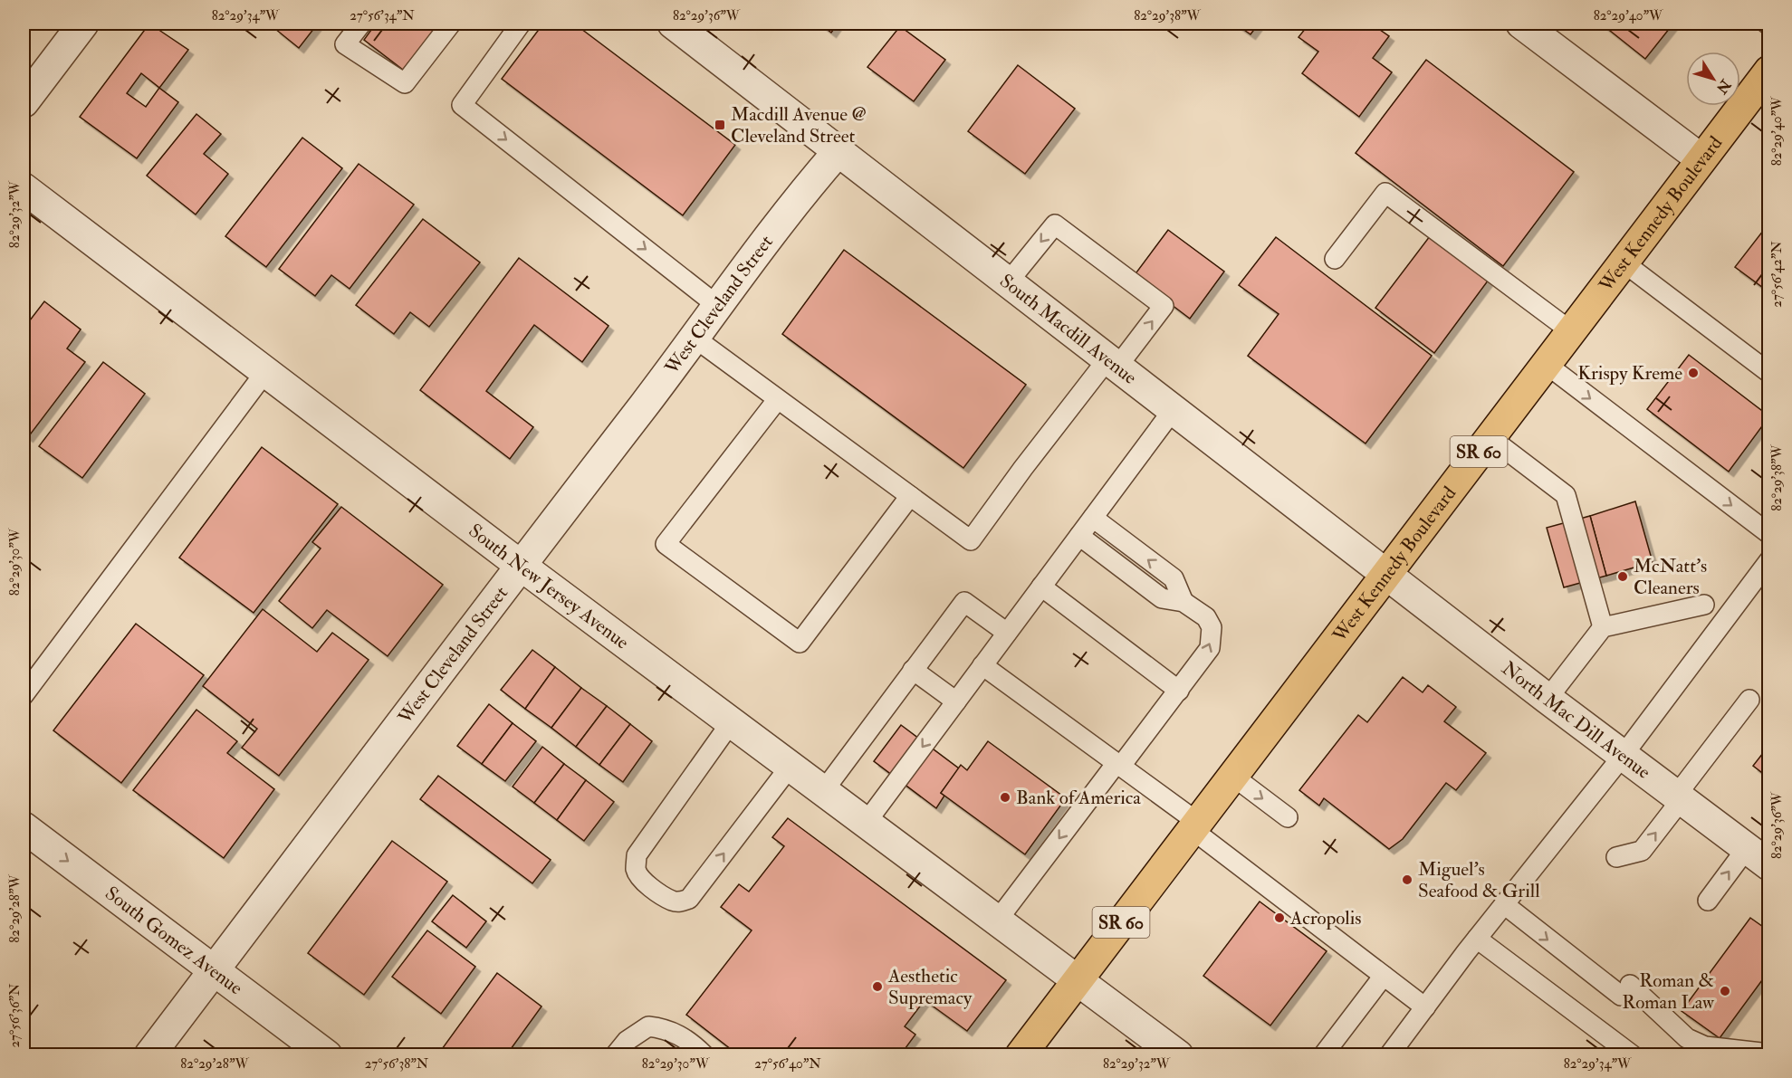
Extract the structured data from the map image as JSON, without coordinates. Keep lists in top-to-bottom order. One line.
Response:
{"streets":{"main road":["West Kennedy Boulevard","SR 60"],"street":["West Cleveland Street","South Macdill Avenue","South New Jersey Avenue","North Mac Dill Avenue","South Gomez Avenue"]},"crossings":[["West Kennedy Boulevard","South Macdill Avenue"],["West Kennedy Boulevard","South New Jersey Avenue"],["West Kennedy Boulevard","North Mac Dill Avenue"],["West Cleveland Street","South Macdill Avenue"],["West Cleveland Street","South New Jersey Avenue"],["West Cleveland Street","South Gomez Avenue"],["South Macdill Avenue","North Mac Dill Avenue"]],"one_way":["South Gomez Avenue"],"places":{"transit":["Macdill Avenue @ Cleveland Street"],"other":["Krispy Kreme","McNatt's Cleaners","Bank of America","Miguel's Seafood & Grill","Acropolis","Aesthetic Supremacy","Roman & Roman Law"]},"north":"bottom right","coordinates":["82°29'34\"W","27°56'34\"N","82°29'36\"W","82°29'38\"W","82°29'40\"W","82°29'32\"W","27°56'42\"N","82°29'30\"W","82°29'28\"W","27°56'36\"N","27°56'38\"N","27°56'40\"N"]}
